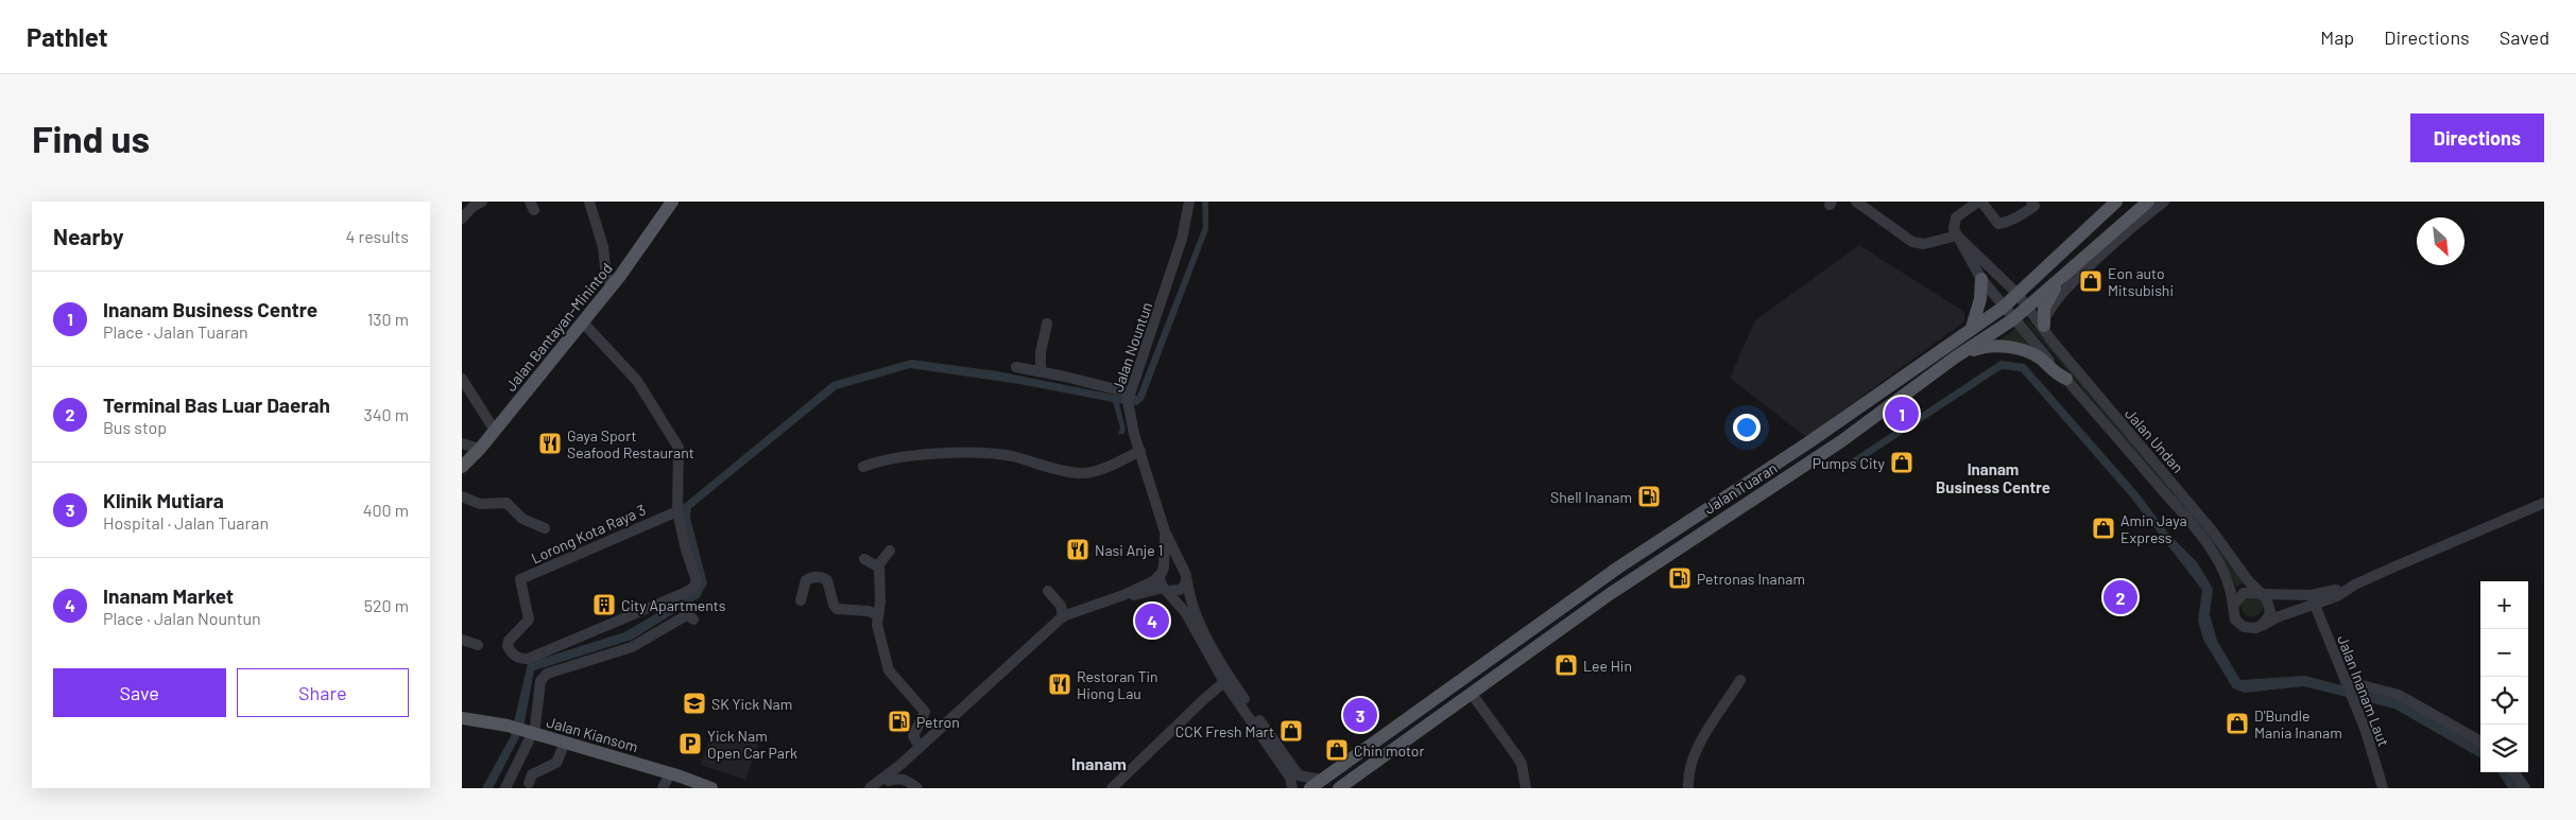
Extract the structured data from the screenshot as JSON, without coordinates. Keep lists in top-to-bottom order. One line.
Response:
{"streets":{"main road":["Jalan Bantayan-Minintod","Jalan Tuaran","Jalan Kiansom"],"street":["Jalan Nountun","Jalan Undan","Lorong Kota Raya 3","Jalan Inanam Laut"]},"crossings":[["Jalan Nountun","Jalan Tuaran"],["Jalan Undan","Jalan Tuaran"]],"districts":["Inanam Business Centre","Inanam"],"places":{"shop":["Eon auto Mitsubishi","Pumps City","Amin Jaya Express","Lee Hin","D'Bundle Mania Inanam","CCK Fresh Mart","Chin motor"],"restaurant":["Gaya Sport Seafood Restaurant","Nasi Anje 1","Restoran Tin Hiong Lau"],"fuel station":["Shell Inanam","Petronas Inanam","Petron"],"building":["City Apartments"],"school or university":["SK Yick Nam"],"parking":["Yick Nam Open Car Park"]},"north":"bottom right","page":{"header":"Pathlet","nav":["Map","Directions","Saved"],"buttons":["Directions",["Save","Share"]],"title":"Find us","heading":["Nearby","4 results"],"list":[{"mark":"1","name":"Inanam Business Centre","note":"Place · Jalan Tuaran","value":"130 m"},{"mark":"2","name":"Terminal Bas Luar Daerah","note":"Bus stop","value":"340 m"},{"mark":"3","name":"Klinik Mutiara","note":"Hospital · Jalan Tuaran","value":"400 m"},{"mark":"4","name":"Inanam Market","note":"Place · Jalan Nountun","value":"520 m"}],"pins":["1","2","4","3"],"map_buttons":["+","−"]}}
